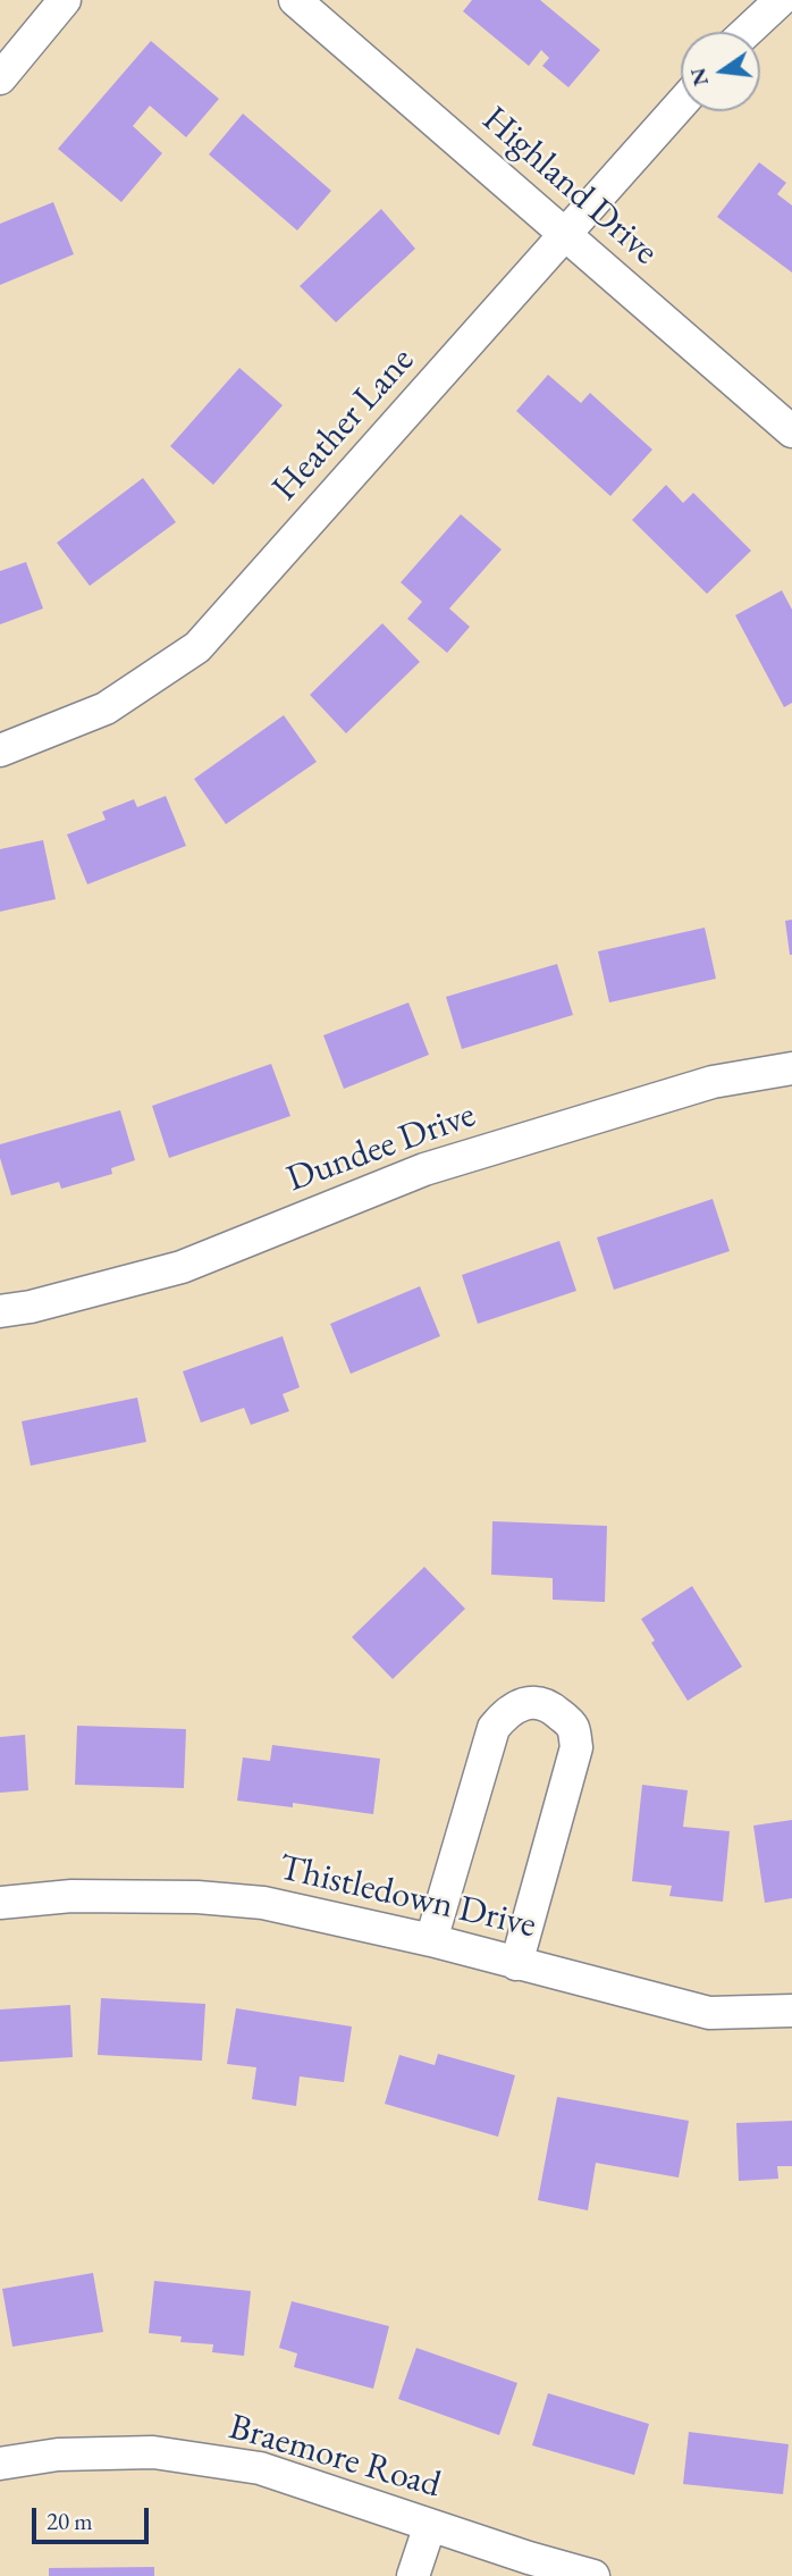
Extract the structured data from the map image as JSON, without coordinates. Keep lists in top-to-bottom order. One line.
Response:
{"streets":{"street":["Highland Drive","Heather Lane","Dundee Drive","Thistledown Drive","Braemore Road"]},"crossings":[["Highland Drive","Heather Lane"]],"scale_bar":"20 m","north":"left"}
